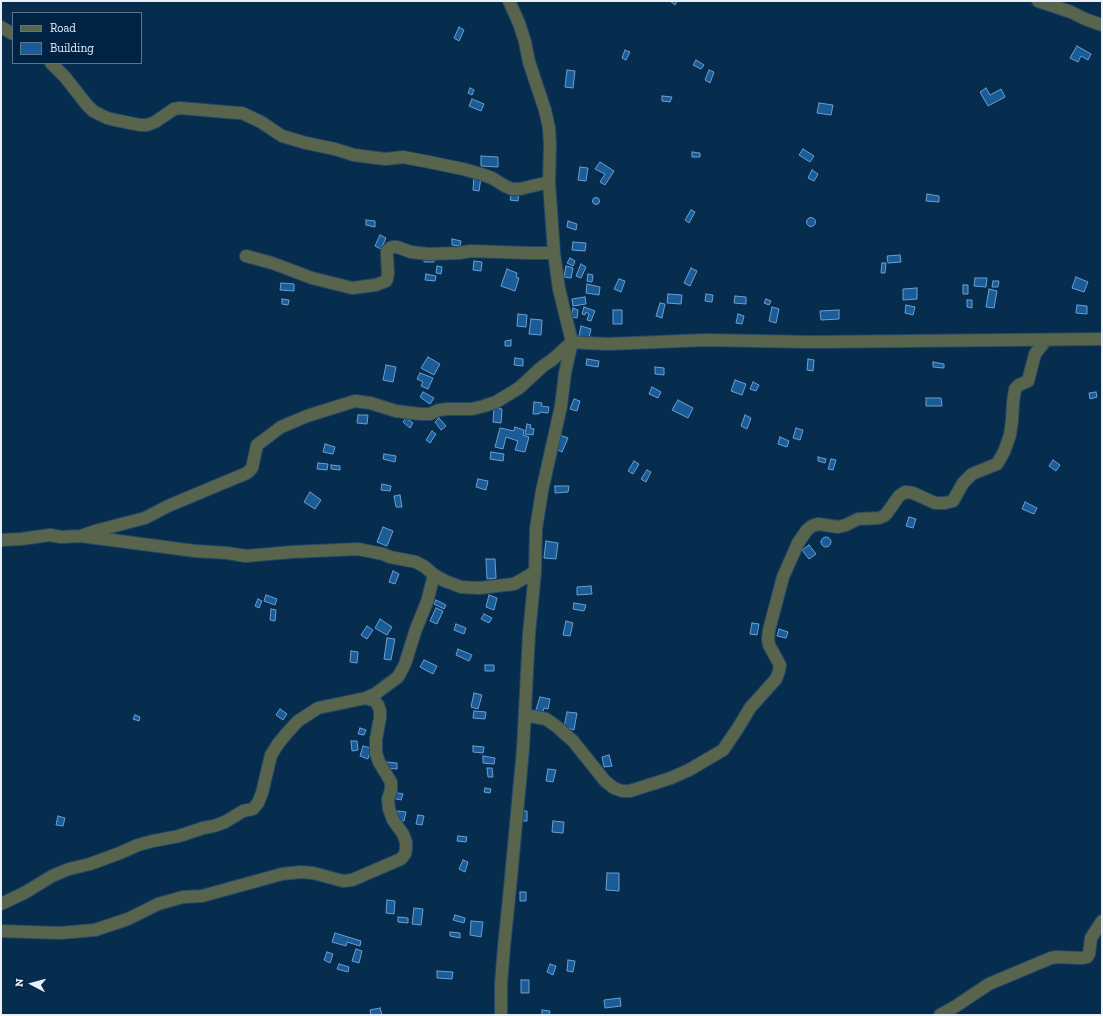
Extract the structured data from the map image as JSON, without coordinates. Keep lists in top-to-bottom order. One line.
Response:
{"legend":["Road","Building"],"north":"left"}
